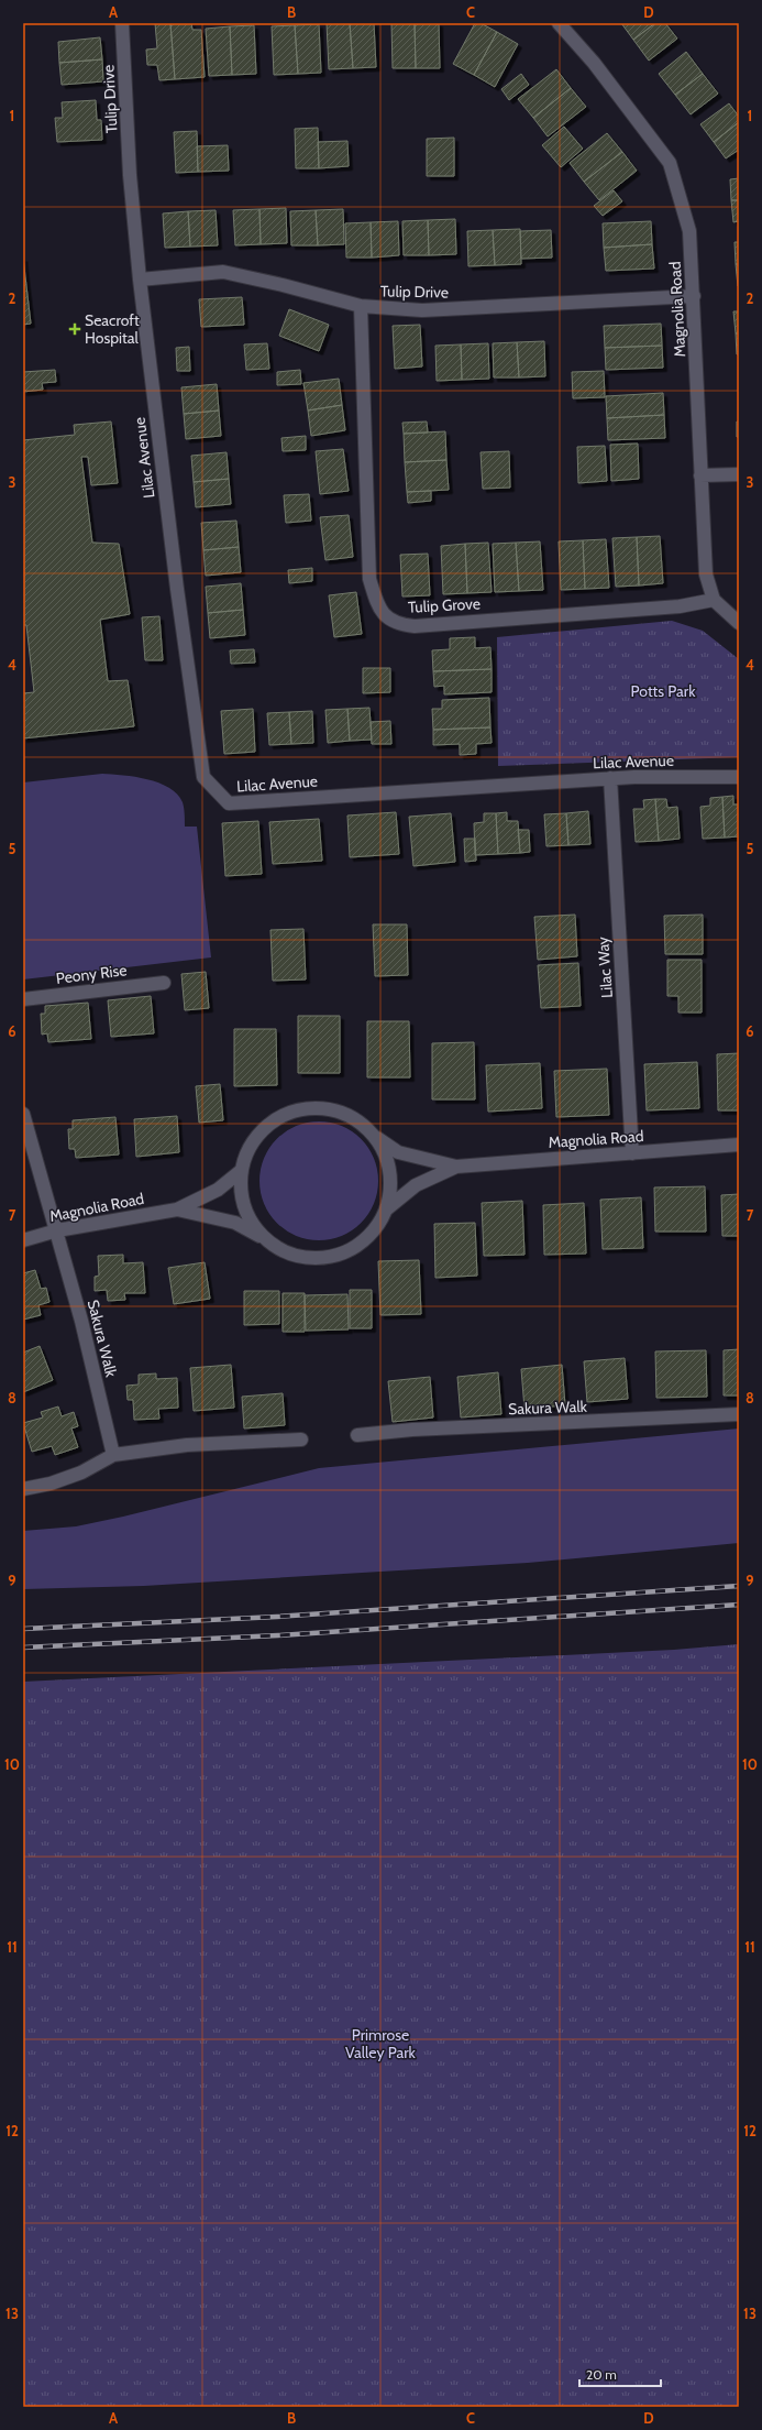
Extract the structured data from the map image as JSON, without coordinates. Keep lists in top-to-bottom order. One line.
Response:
{"streets":{"street":["Tulip Drive","Magnolia Road","Lilac Avenue","Tulip Grove","Lilac Way","Peony Rise","Sakura Walk"]},"crossings":[["Tulip Drive","Magnolia Road"],["Tulip Drive","Lilac Avenue"],["Tulip Drive","Tulip Grove"],["Magnolia Road","Tulip Grove"],["Magnolia Road","Lilac Way"],["Magnolia Road","Sakura Walk"],["Lilac Avenue","Lilac Way"]],"parks":["Potts Park","Primrose Valley Park"],"places":{"health":["Seacroft Hospital"]},"scale_bar":"20 m","grid":{"columns":["A","B","C","D"],"rows":["1","2","3","4","5","6","7","8","9","10","11","12","13"]}}
